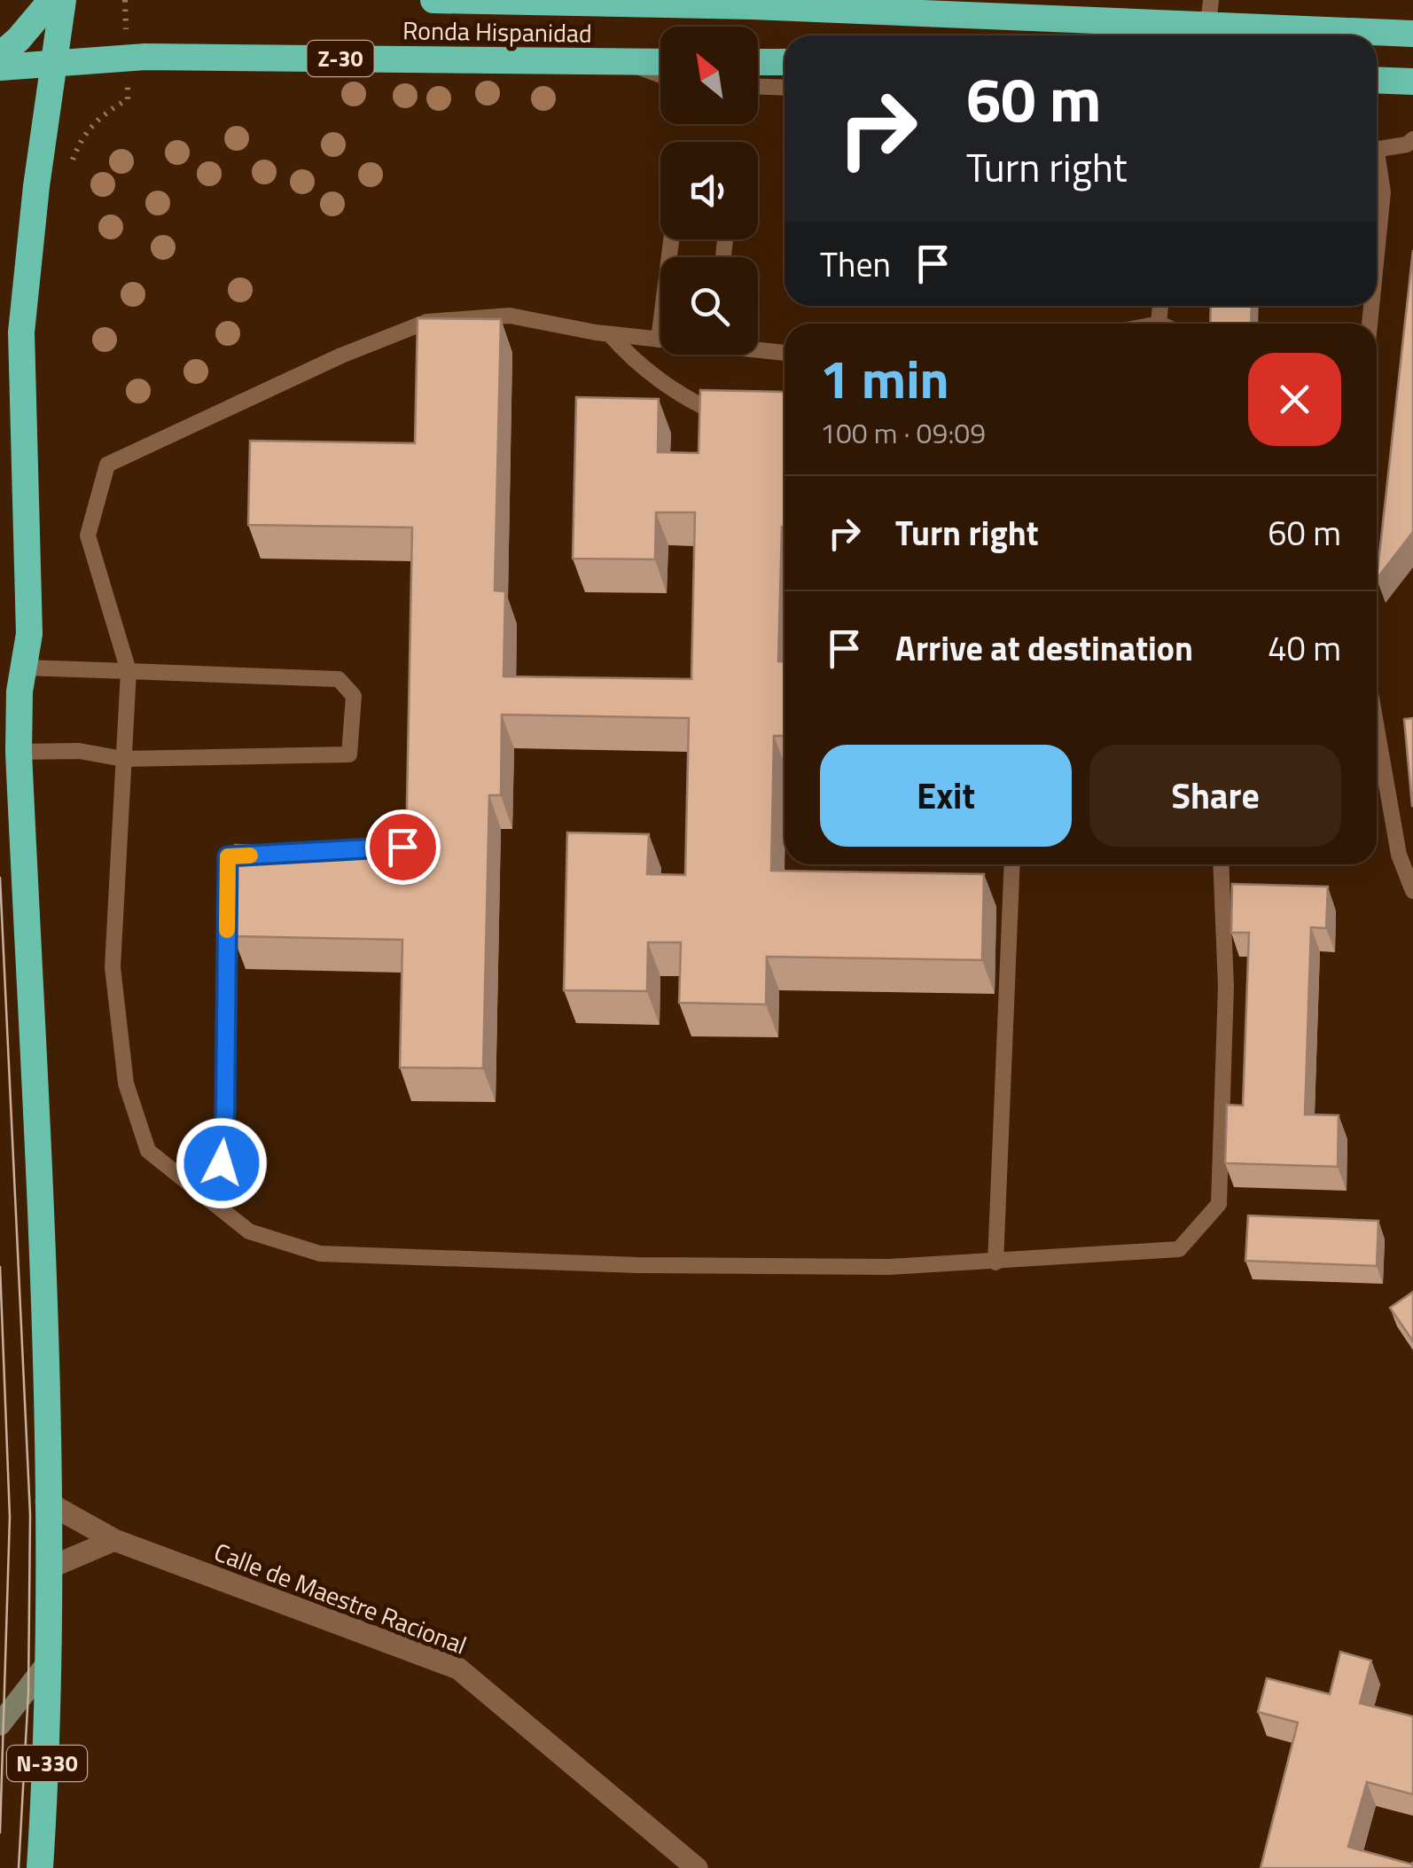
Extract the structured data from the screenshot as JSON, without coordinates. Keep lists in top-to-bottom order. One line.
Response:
{"streets":{"highway":["Ronda Hispanidad","Z-30","N-330"],"street":["Calle de Maestre Racional"]},"crossings":[["Ronda Hispanidad","N-330"],["Calle de Maestre Racional","N-330"]],"north":"top left","page":{"turn":["60 m","Turn right"],"then":"Then","heading":["1 min","100 m · 09:09"],"list":[{"name":"Turn right","value":"60 m"},{"name":"Arrive at destination","value":"40 m"}],"buttons":["Exit","Share"]}}
